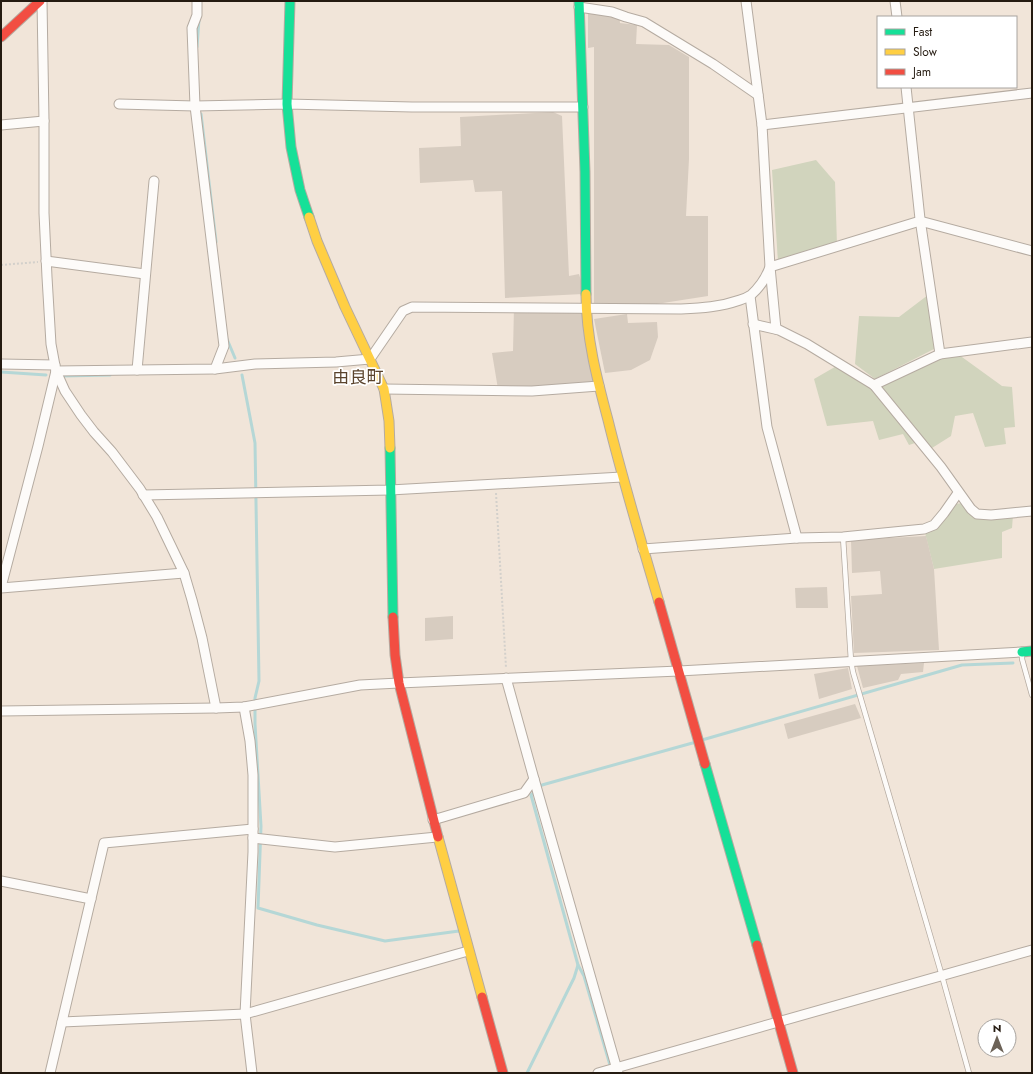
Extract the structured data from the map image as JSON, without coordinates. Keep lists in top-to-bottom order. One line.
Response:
{"districts":["由良町"],"legend":["Fast","Slow","Jam"],"north":"top"}
